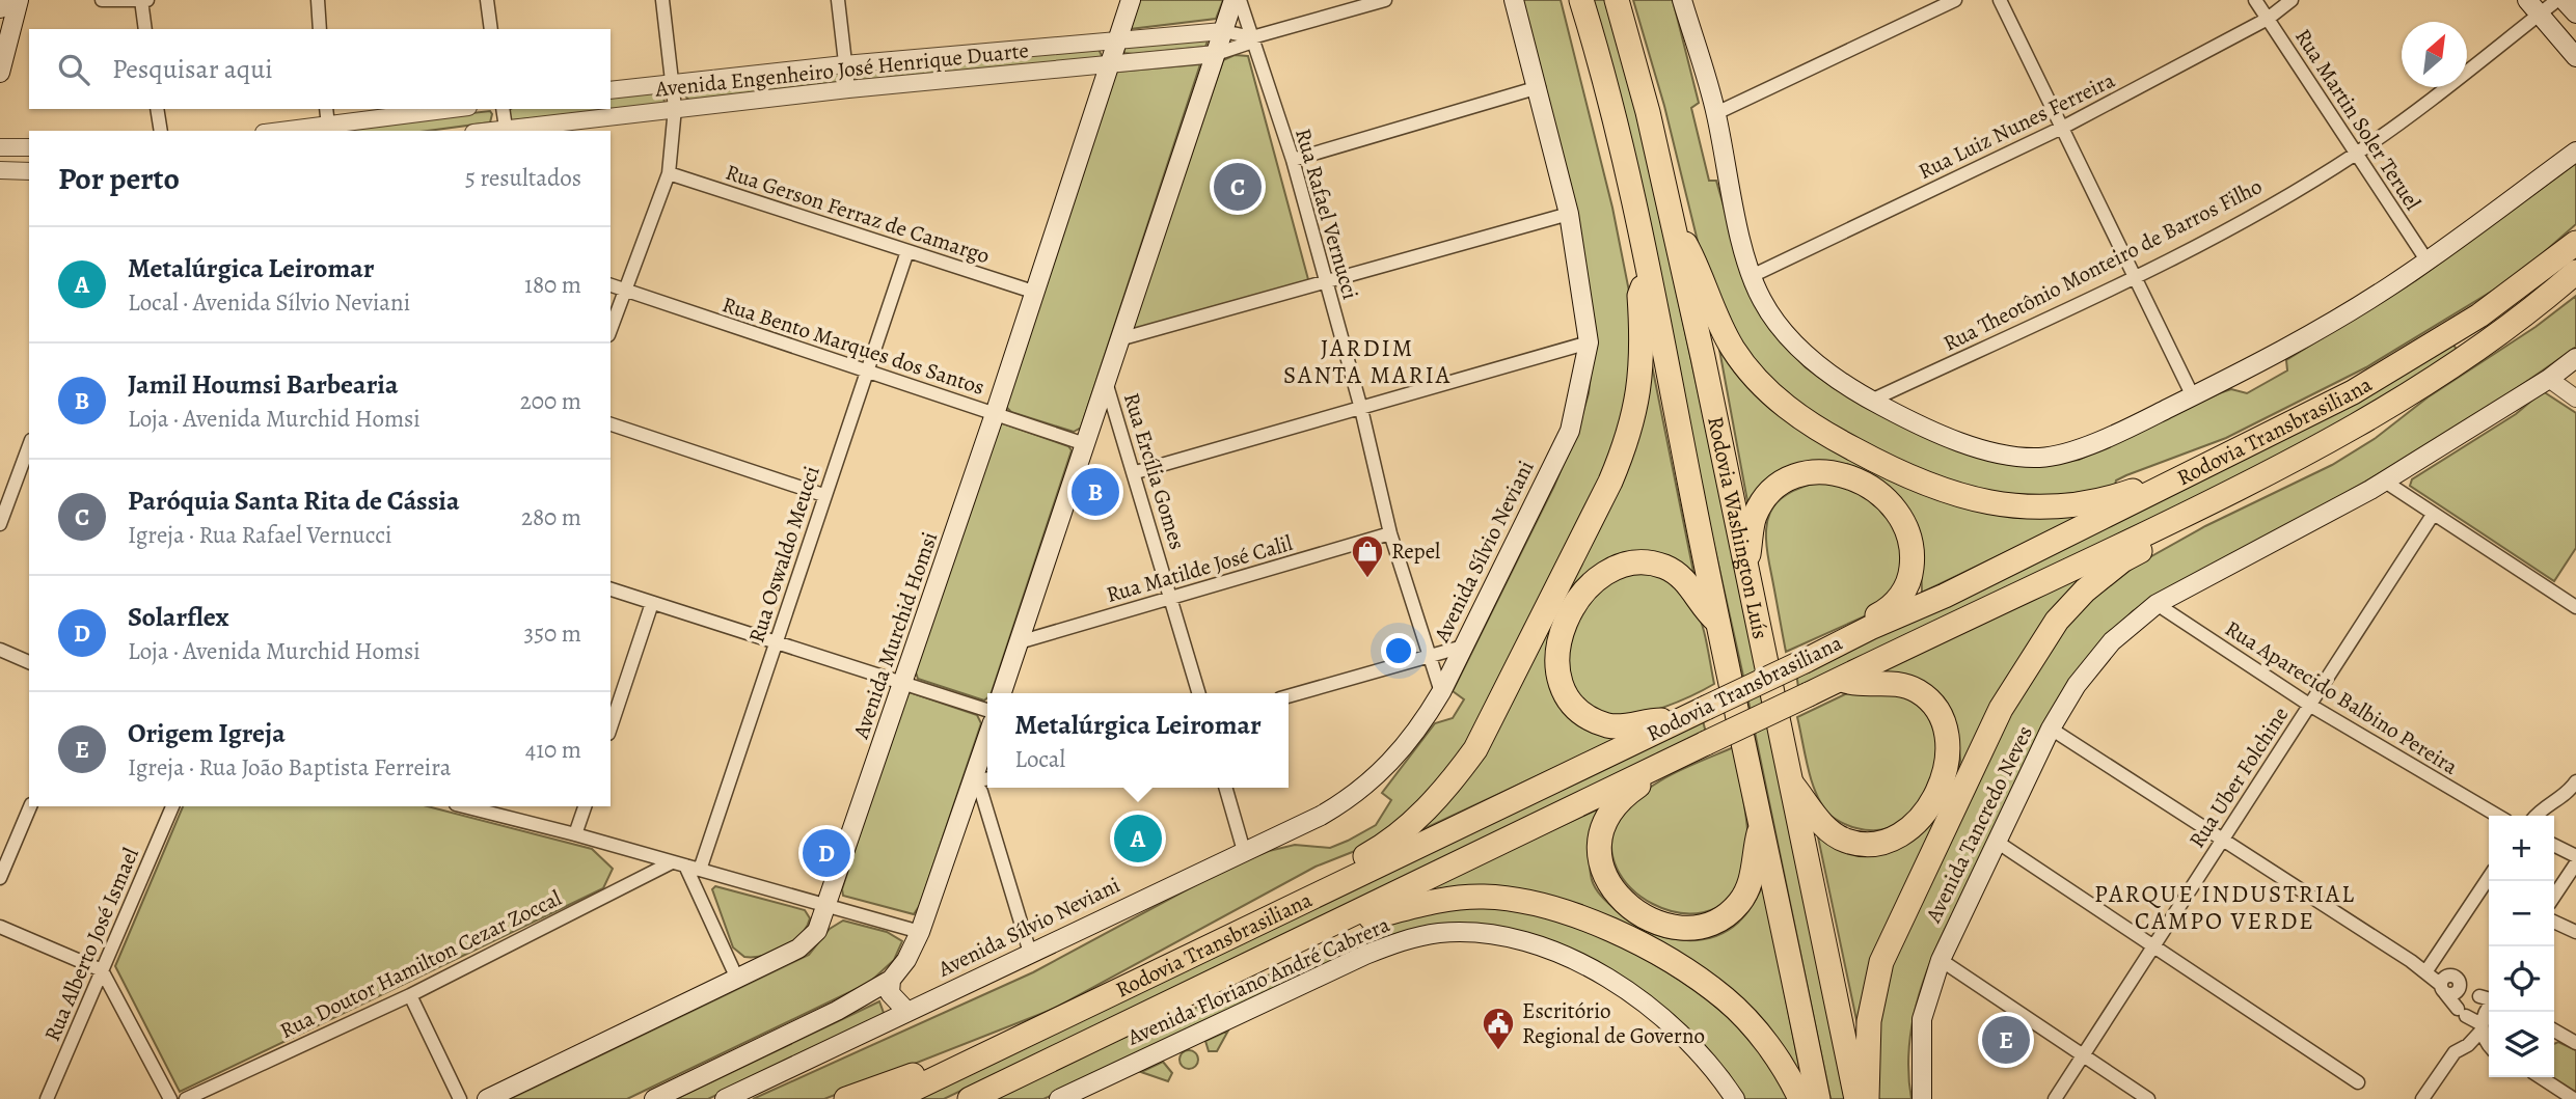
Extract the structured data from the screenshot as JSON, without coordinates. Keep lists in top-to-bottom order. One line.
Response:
{"streets":{"highway":["Rodovia Transbrasiliana","Rodovia Washington Luís"],"main road":["Avenida Sílvio Neviani","Avenida Murchid Homsi","Avenida Tancredo Neves","Avenida Floriano André Cabrera"],"street":["Avenida Engenheiro José Henrique Duarte","Rua Martin Soler Teruel","Rua Luiz Nunes Ferreira","Rua Gerson Ferraz de Camargo","Rua Rafael Vernucci","Rua Theotônio Monteiro de Barros Filho","Rua Bento Marques dos Santos","Rua Ercília Gomes","Rua Oswaldo Meucci","Rua Matilde José Calil","Rua Aparecido Balbino Pereira","Rua Uber Folchine","Rua Alberto José Ismael","Rua Doutor Hamilton Cezar Zoccal"]},"crossings":[["Avenida Engenheiro José Henrique Duarte","Avenida Murchid Homsi"],["Rua Martin Soler Teruel","Rua Luiz Nunes Ferreira"],["Rua Martin Soler Teruel","Rua Theotônio Monteiro de Barros Filho"],["Rua Gerson Ferraz de Camargo","Rua Oswaldo Meucci"],["Rua Gerson Ferraz de Camargo","Avenida Murchid Homsi"],["Rua Rafael Vernucci","Avenida Sílvio Neviani"],["Rua Rafael Vernucci","Rua Matilde José Calil"],["Rua Bento Marques dos Santos","Rua Oswaldo Meucci"],["Rua Bento Marques dos Santos","Avenida Murchid Homsi"],["Rua Ercília Gomes","Rua Matilde José Calil"],["Rua Aparecido Balbino Pereira","Rua Uber Folchine"],["Rua Aparecido Balbino Pereira","Avenida Tancredo Neves"]],"districts":["JARDIM SANTA MARIA","PARQUE INDUSTRIAL CAMPO VERDE"],"places":{"shop":["Repel"],"public building":["Escritório Regional de Governo"]},"north":"top right","page":{"search":"Pesquisar aqui","heading":["Por perto","5 resultados"],"pins":["C","B","A","D","E"],"list":[{"mark":"A","name":"Metalúrgica Leiromar","note":"Local · Avenida Sílvio Neviani","value":"180 m"},{"mark":"B","name":"Jamil Houmsi Barbearia","note":"Loja · Avenida Murchid Homsi","value":"200 m"},{"mark":"C","name":"Paróquia Santa Rita de Cássia","note":"Igreja · Rua Rafael Vernucci","value":"280 m"},{"mark":"D","name":"Solarflex","note":"Loja · Avenida Murchid Homsi","value":"350 m"},{"mark":"E","name":"Origem Igreja","note":"Igreja · Rua João Baptista Ferreira","value":"410 m"}],"popup":["Metalúrgica Leiromar","Local"],"map_buttons":["+","−"]}}
